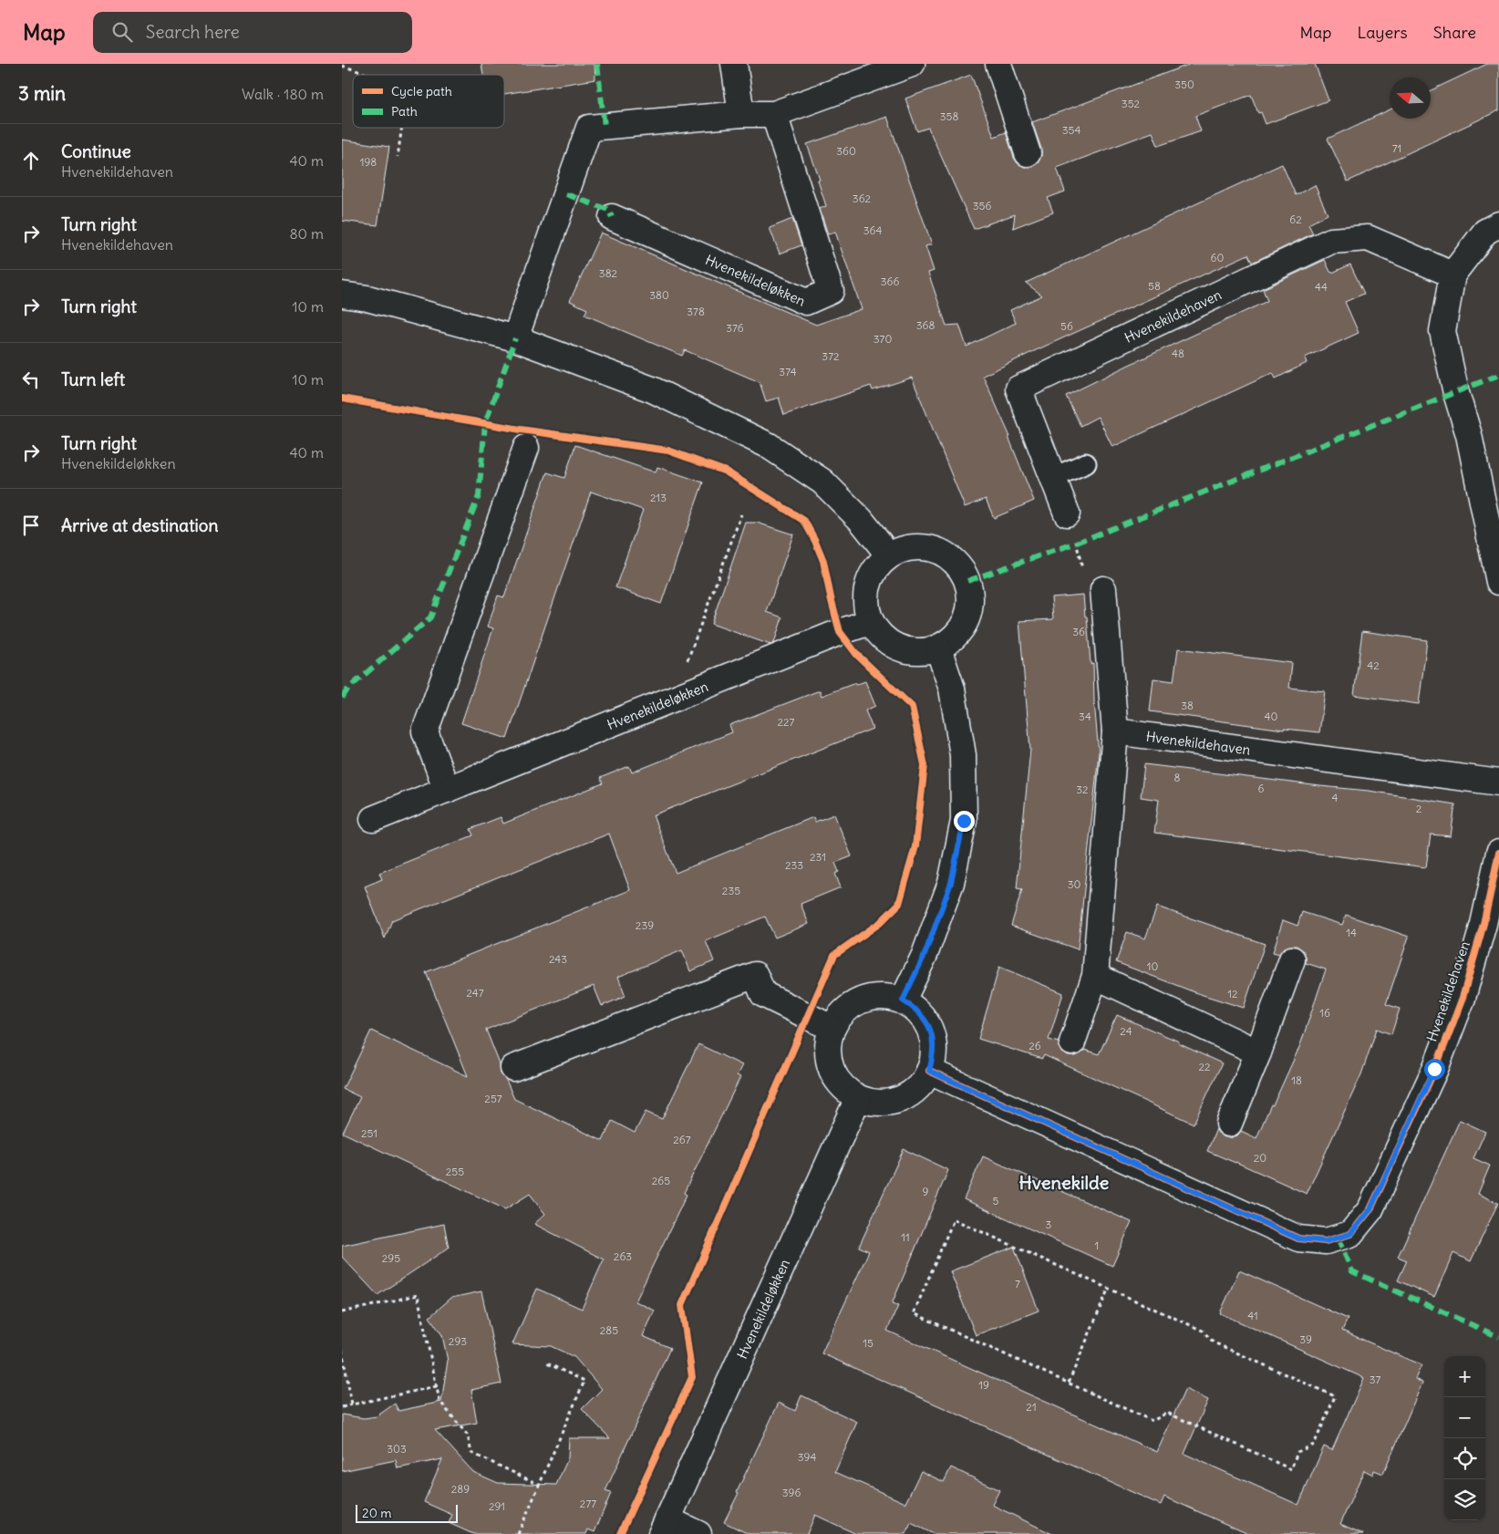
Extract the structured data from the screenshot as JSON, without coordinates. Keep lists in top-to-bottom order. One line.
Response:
{"streets":{"street":["Hvenekildeløkken","Hvenekildehaven"]},"crossings":[["Hvenekildeløkken","Hvenekildehaven"]],"districts":["Hvenekilde"],"house_numbers":["350","352","358","354","71","360","198","362","356","62","364","60","382","366","58","44","380","378","368","56","376","370","48","372","374","213","36","42","38","34","40","227","8","6","32","4","2","231","233","30","235","239","14","243","10","247","12","16","24","26","22","18","257","251","267","20","255","265","9","5","3","11","1","263","295","7","41","285","39","293","15","37","19","21","303","394","289","396","277","291"],"legend":["Cycle path","Path"],"scale_bar":"20 m","north":"left","page":{"header":"Map","search":"Search here","nav":["Map","Layers","Share"],"heading":["3 min","Walk · 180 m"],"list":[["Continue","Hvenekildehaven","40 m"],["Turn right","Hvenekildehaven","80 m"],["Turn right","10 m"],["Turn left","10 m"],["Turn right","Hvenekildeløkken","40 m"],"Arrive at destination"],"map_buttons":["+","−"],"scale":"20 m"}}
